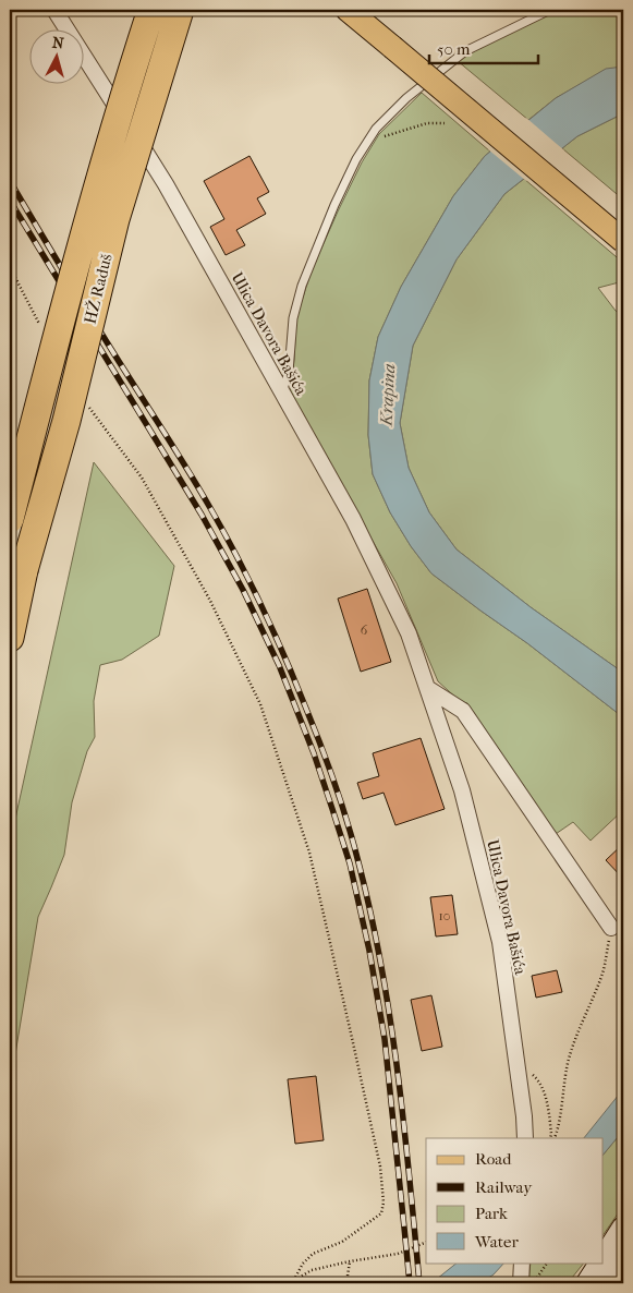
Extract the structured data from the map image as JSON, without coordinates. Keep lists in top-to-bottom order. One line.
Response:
{"streets":{"highway":["HŽ Raduš"],"street":["Ulica Davora Bašića"]},"water":["Krapina"],"house_numbers":["6","10"],"legend":["Road","Railway","Park","Water"],"scale_bar":"50 m","north":"top"}
